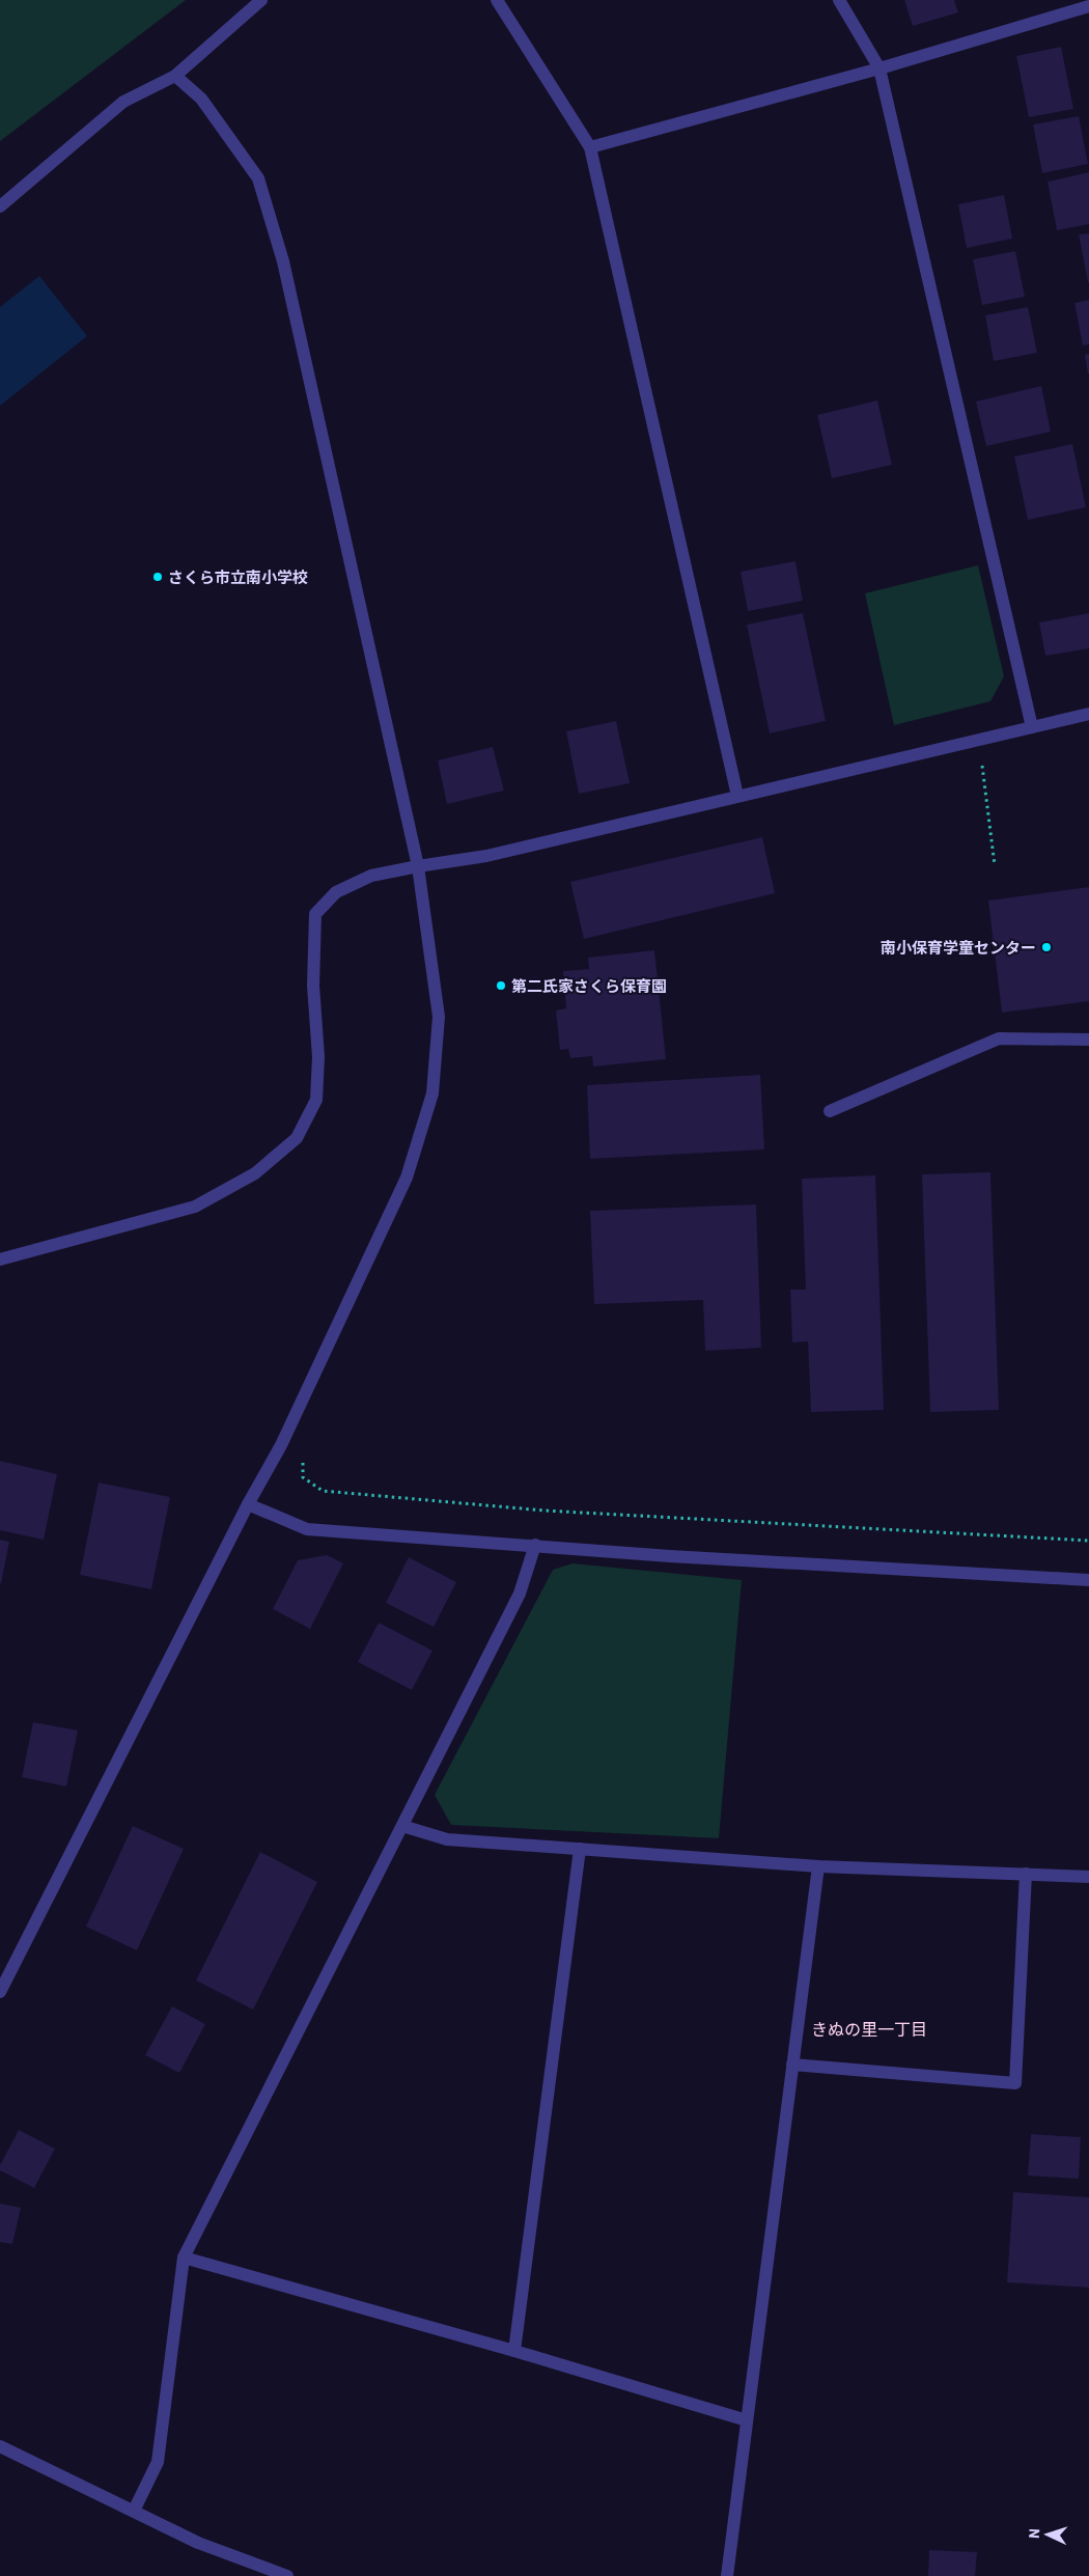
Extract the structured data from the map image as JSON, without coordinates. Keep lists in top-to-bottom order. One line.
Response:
{"districts":["きぬの里一丁目"],"places":["さくら市立南小学校","南小保育学童センター","第二氏家さくら保育園"],"north":"left"}
